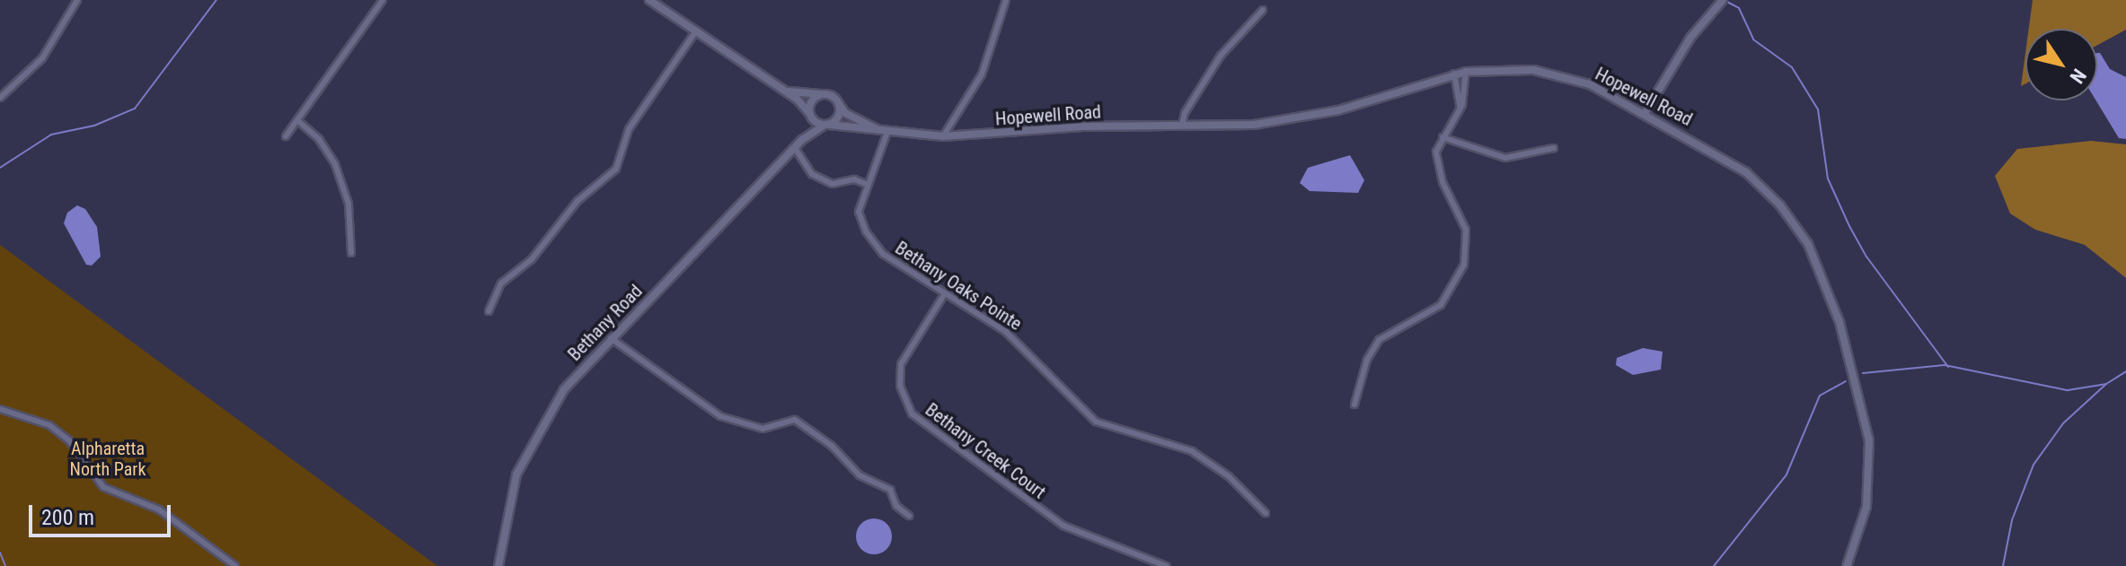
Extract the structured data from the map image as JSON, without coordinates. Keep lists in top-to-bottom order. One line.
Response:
{"streets":{"street":["Hopewell Road","Bethany Oaks Pointe","Bethany Road","Bethany Creek Court"]},"crossings":[["Hopewell Road","Bethany Oaks Pointe"],["Hopewell Road","Bethany Road"],["Bethany Oaks Pointe","Bethany Creek Court"]],"parks":["Alpharetta North Park"],"scale_bar":"200 m","north":"bottom right"}
